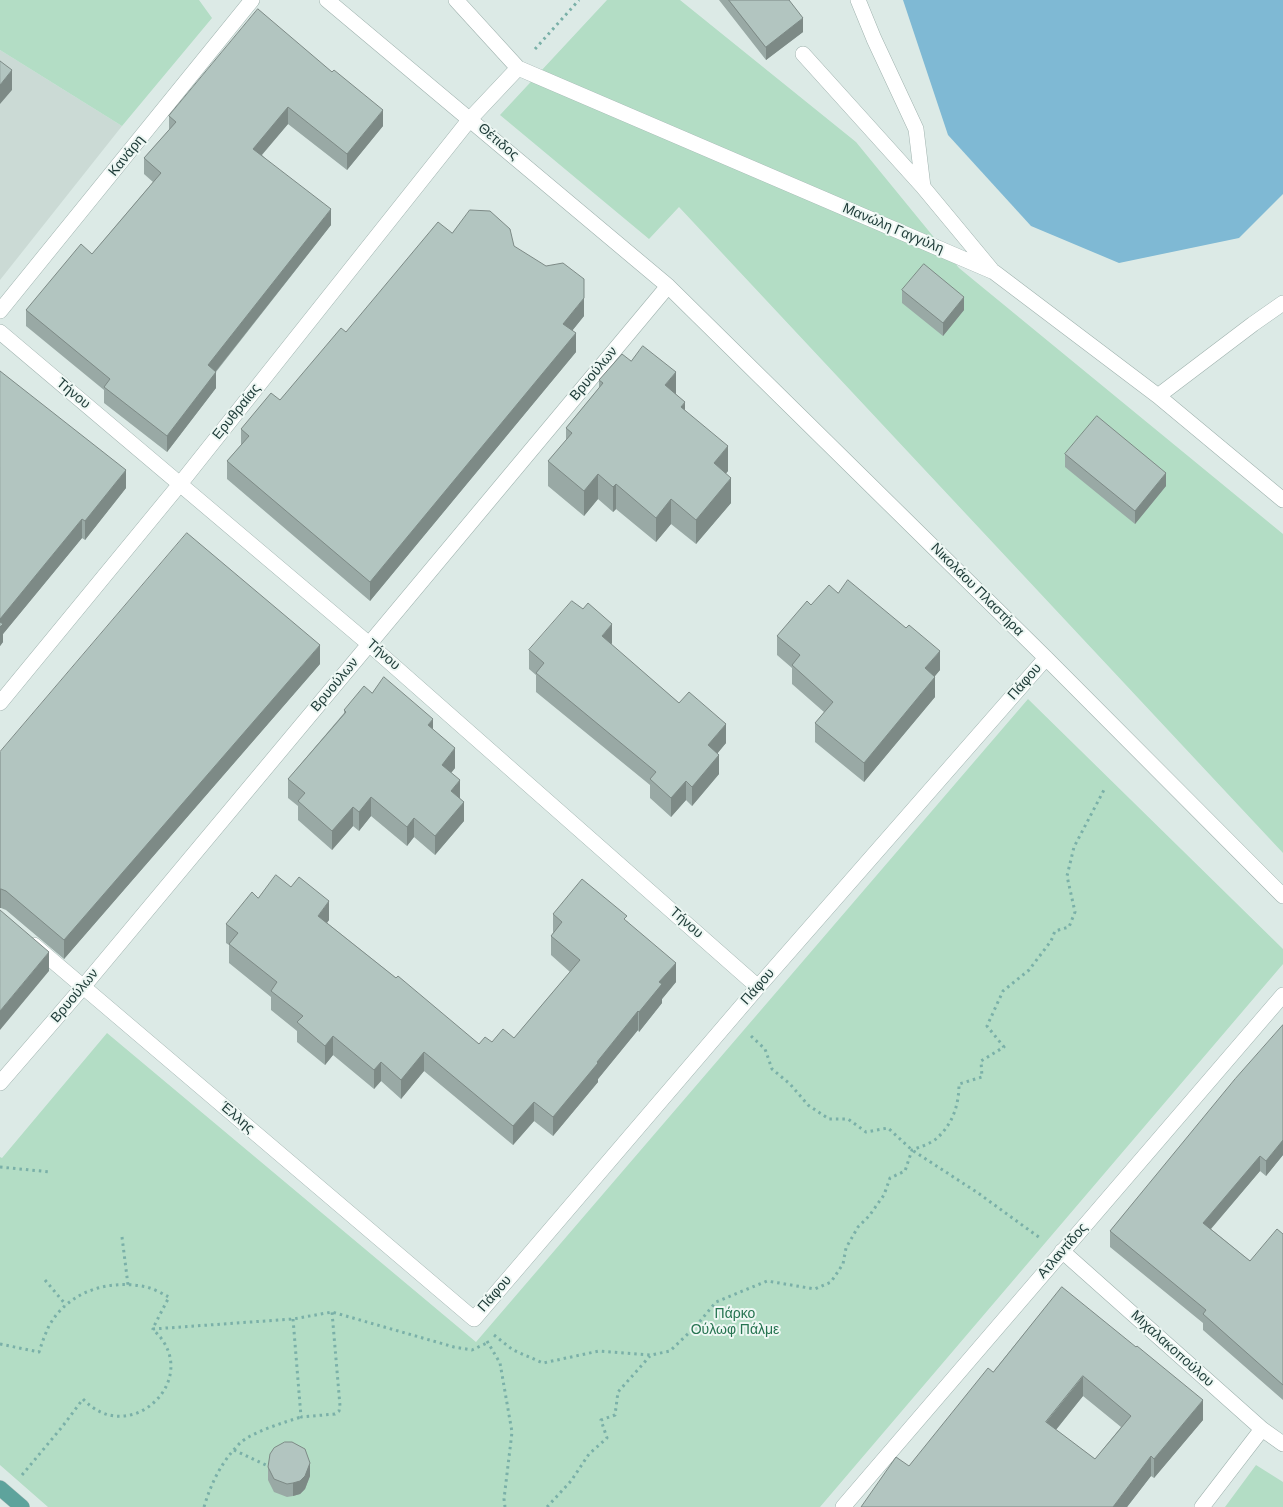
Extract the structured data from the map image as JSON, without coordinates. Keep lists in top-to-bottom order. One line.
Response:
{"streets":{"street":["Θέτιδος","Κανάρη","Μανώλη Γαγγύλη","Βρυούλων","Τήνου","Ερυθραίας","Νικολάου Πλαστήρα","Πάφου","Έλλης","Ατλαντίδος","Μιχαλακοπούλου"]},"crossings":[["Θέτιδος","Βρυούλων"],["Θέτιδος","Ερυθραίας"],["Θέτιδος","Νικολάου Πλαστήρα"],["Βρυούλων","Τήνου"],["Βρυούλων","Νικολάου Πλαστήρα"],["Βρυούλων","Έλλης"],["Τήνου","Ερυθραίας"],["Τήνου","Πάφου"],["Νικολάου Πλαστήρα","Πάφου"],["Πάφου","Έλλης"],["Ατλαντίδος","Μιχαλακοπούλου"]],"parks":["Πάρκο Ούλωφ Πάλμε"]}
